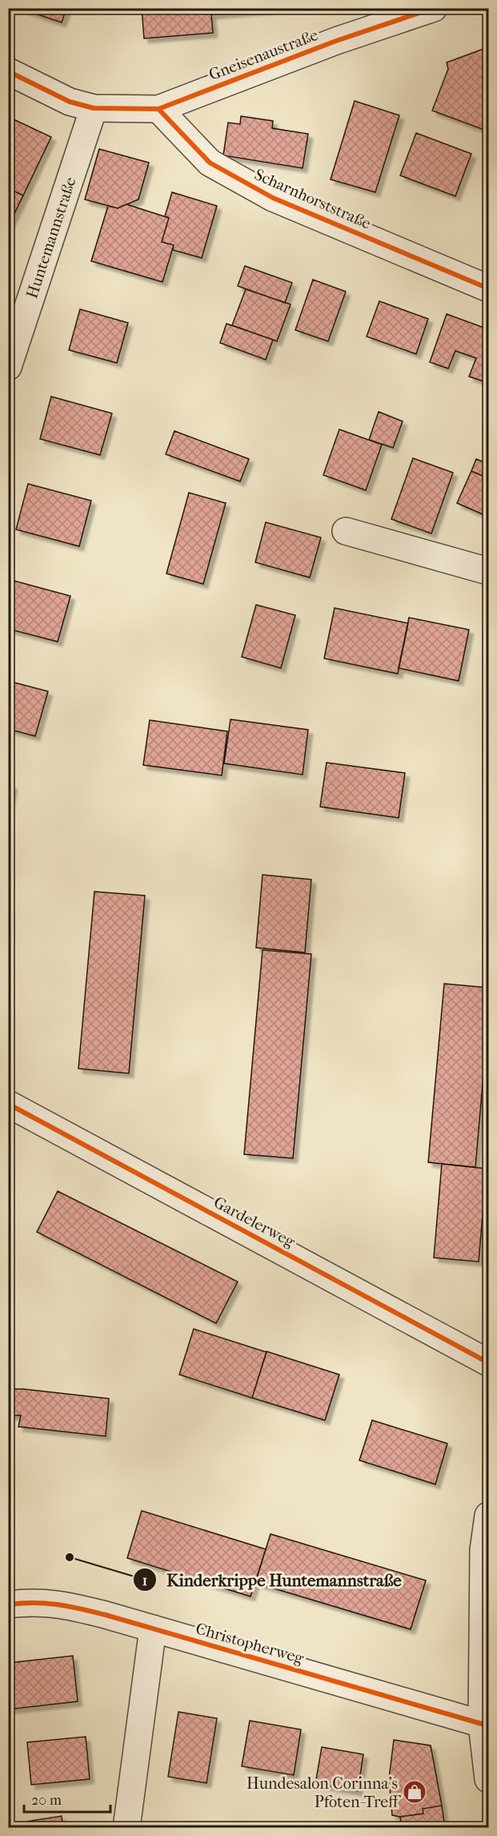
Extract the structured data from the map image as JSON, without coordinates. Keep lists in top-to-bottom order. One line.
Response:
{"streets":{"street":["Gneisenaustraße","Scharnhorststraße","Huntemannstraße","Gardelerweg","Christopherweg"]},"crossings":[["Gneisenaustraße","Scharnhorststraße"]],"places":{"other":["Kinderkrippe Huntemannstraße"],"shop":["Hundesalon Corinna's Pfoten-Treff"]},"scale_bar":"20 m"}
